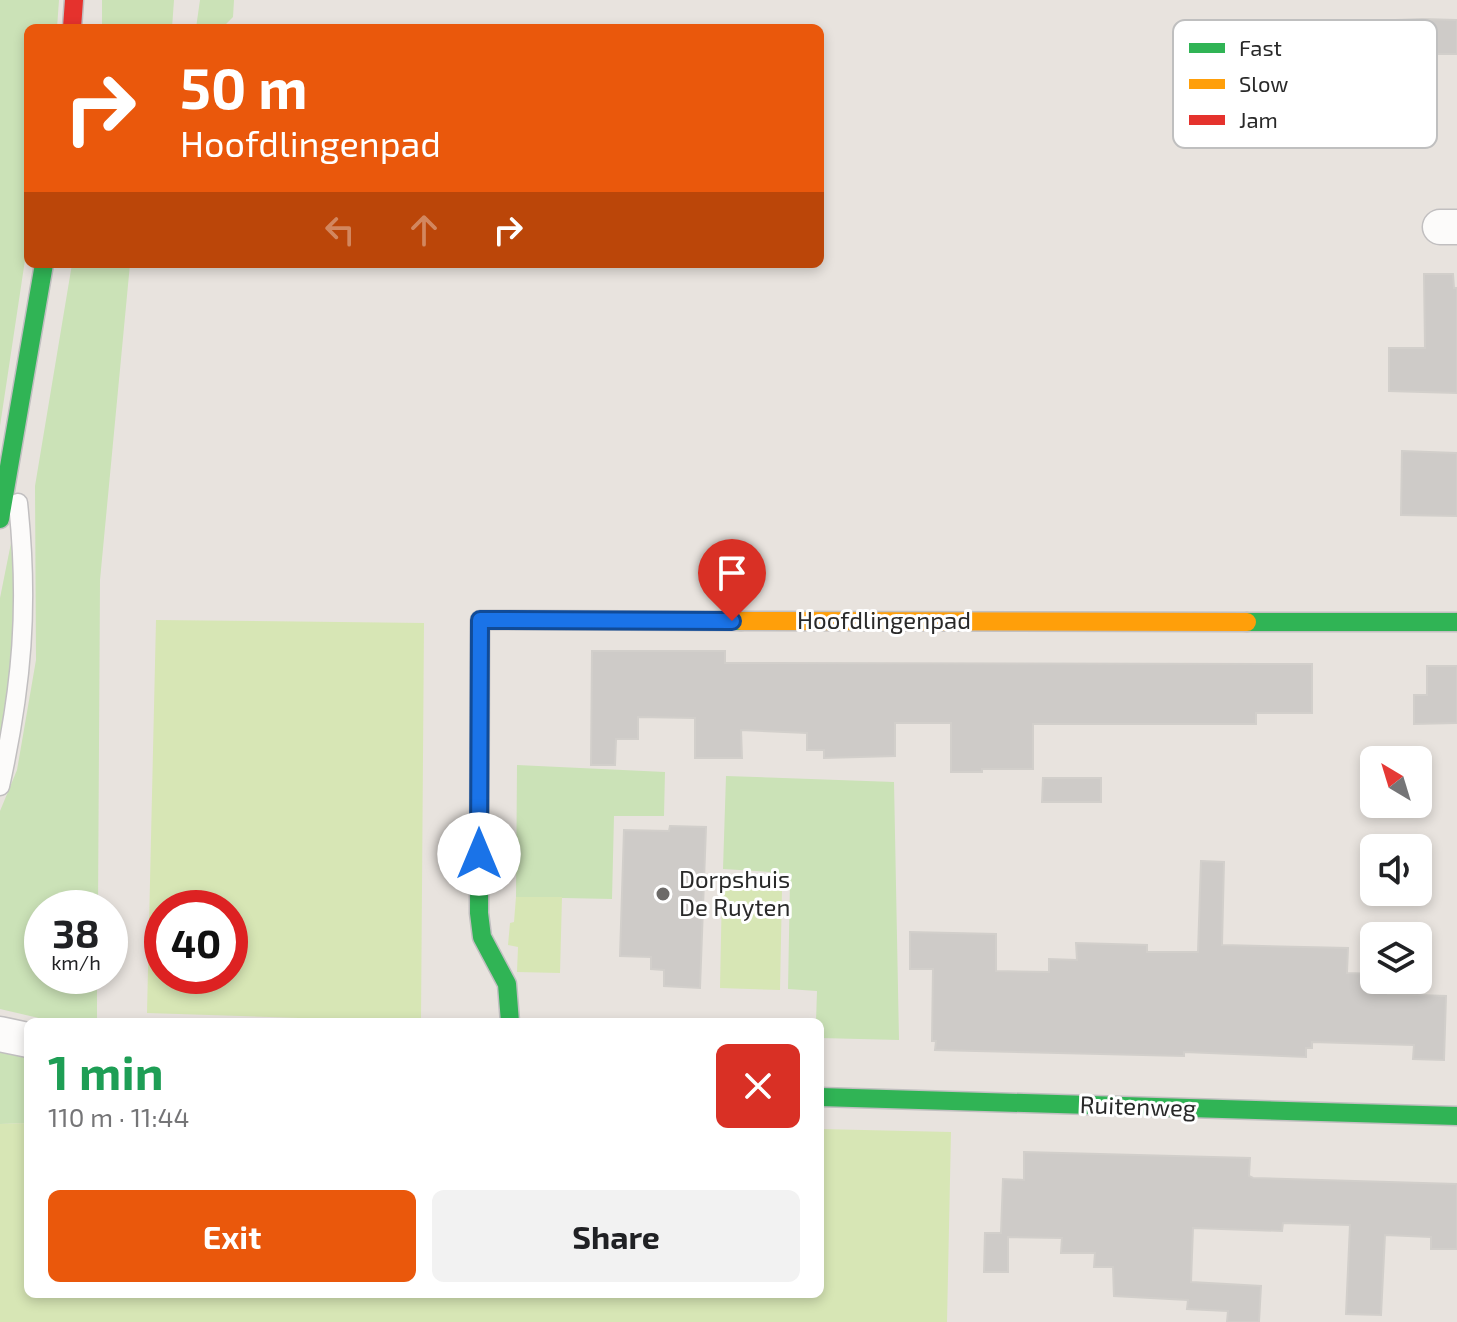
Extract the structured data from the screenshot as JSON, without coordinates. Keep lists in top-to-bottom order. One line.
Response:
{"streets":{"main road":["Hoofdlingenpad","Ruitenweg"]},"places":["Dorpshuis De Ruyten"],"legend":["Fast","Slow","Jam"],"north":"top left","page":{"turn":["50 m","Hoofdlingenpad"],"speed":"38 km/h","limit":"40","heading":["1 min","110 m · 11:44"],"buttons":["Exit","Share"]}}
